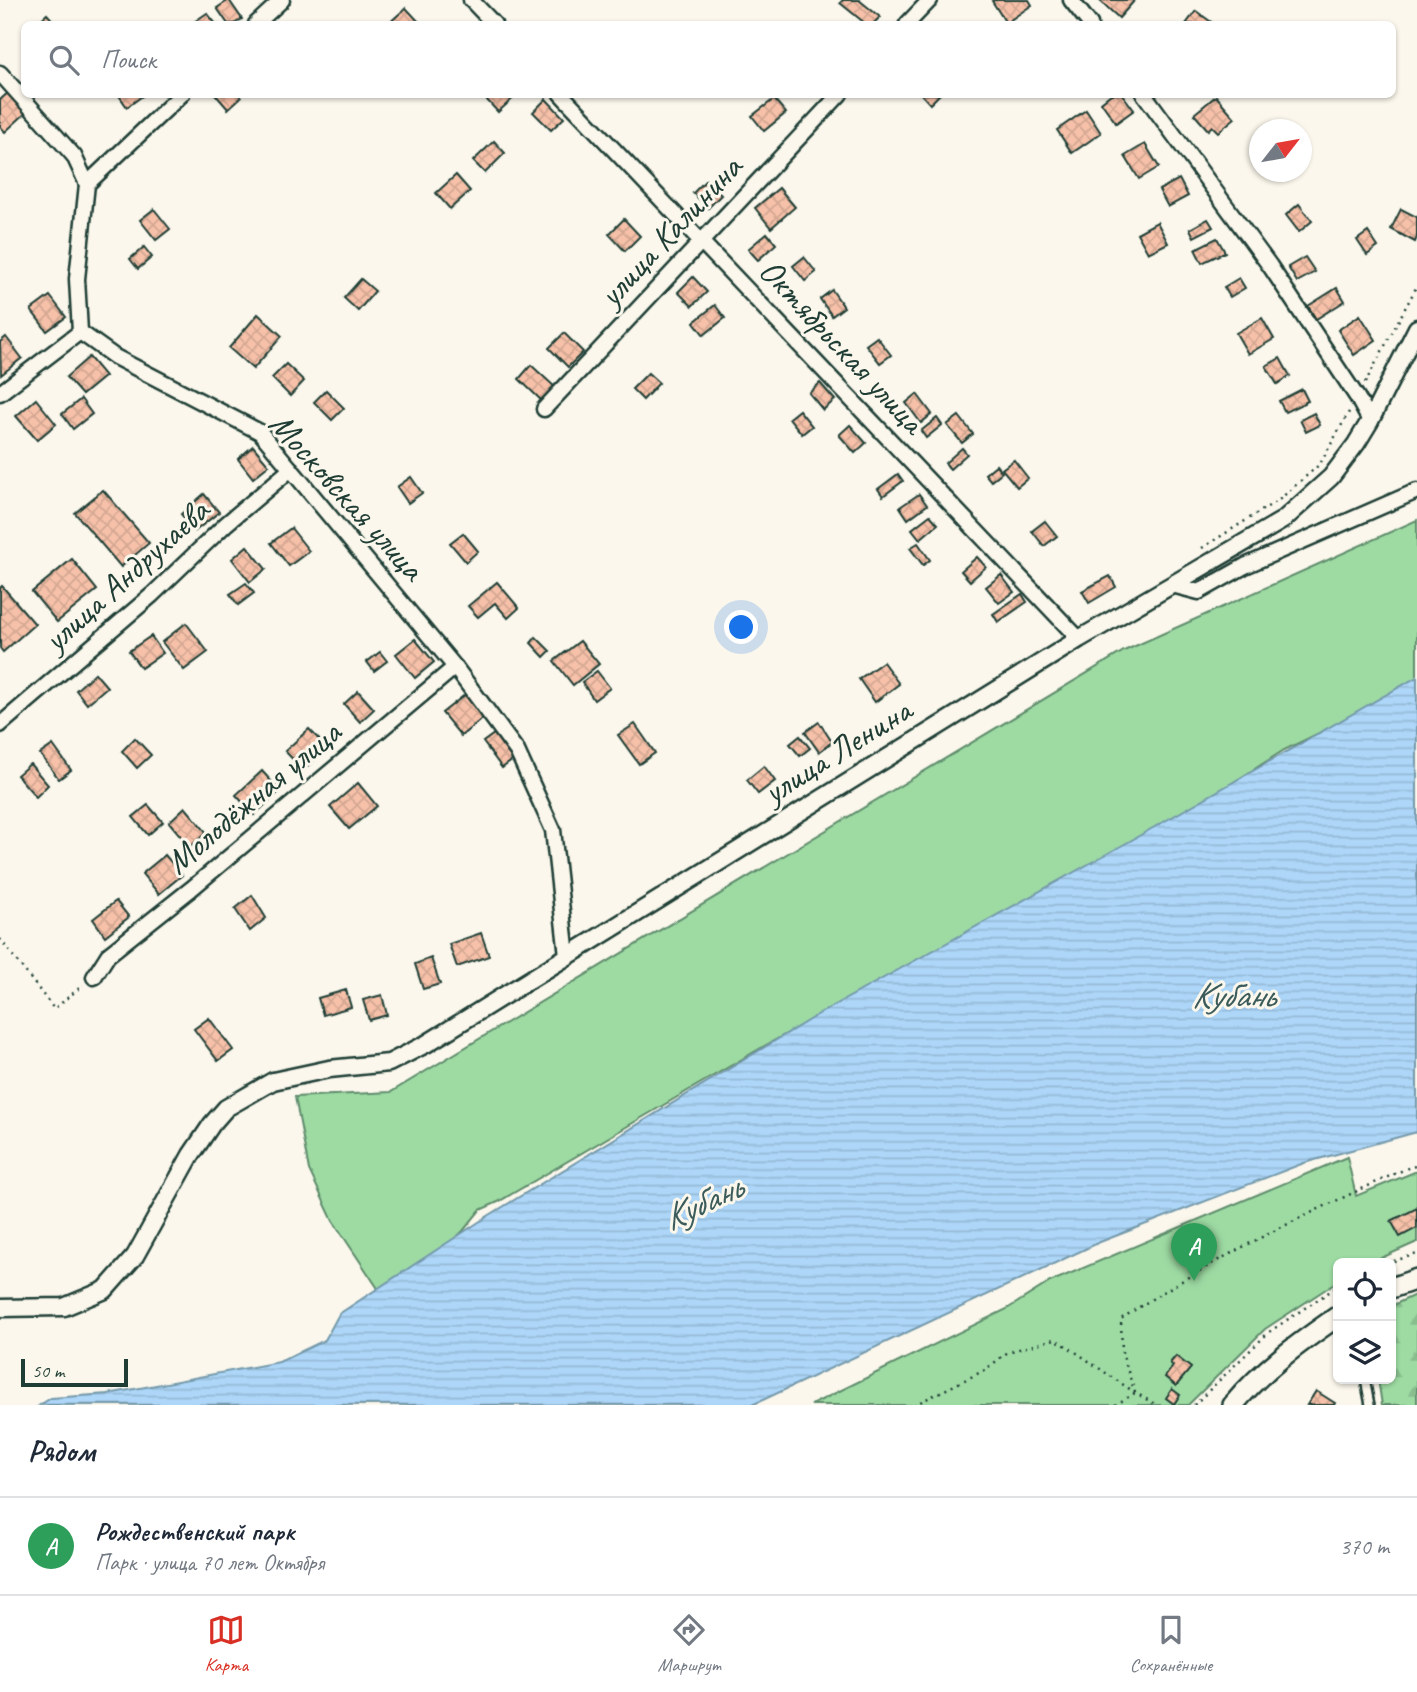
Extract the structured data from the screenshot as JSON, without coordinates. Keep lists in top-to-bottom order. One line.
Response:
{"streets":{"street":["улица Калинина","Октябрьская улица","Московская улица","улица Андрухаева","улица Ленина","Молодёжная улица"]},"crossings":[["улица Калинина","Октябрьская улица"],["Октябрьская улица","улица Ленина"],["Московская улица","улица Андрухаева"],["Московская улица","улица Ленина"],["Московская улица","Молодёжная улица"]],"water":["Кубань"],"scale_bar":"50 m","north":"top right","page":{"search":"Поиск","pins":"A","scale":"50 m","heading":"Рядом","list":[{"mark":"A","name":"Рождественский парк","note":"Парк · улица 70 лет Октября","value":"370 m"}],"nav":["Карта","Маршрут","Сохранённые"]}}
